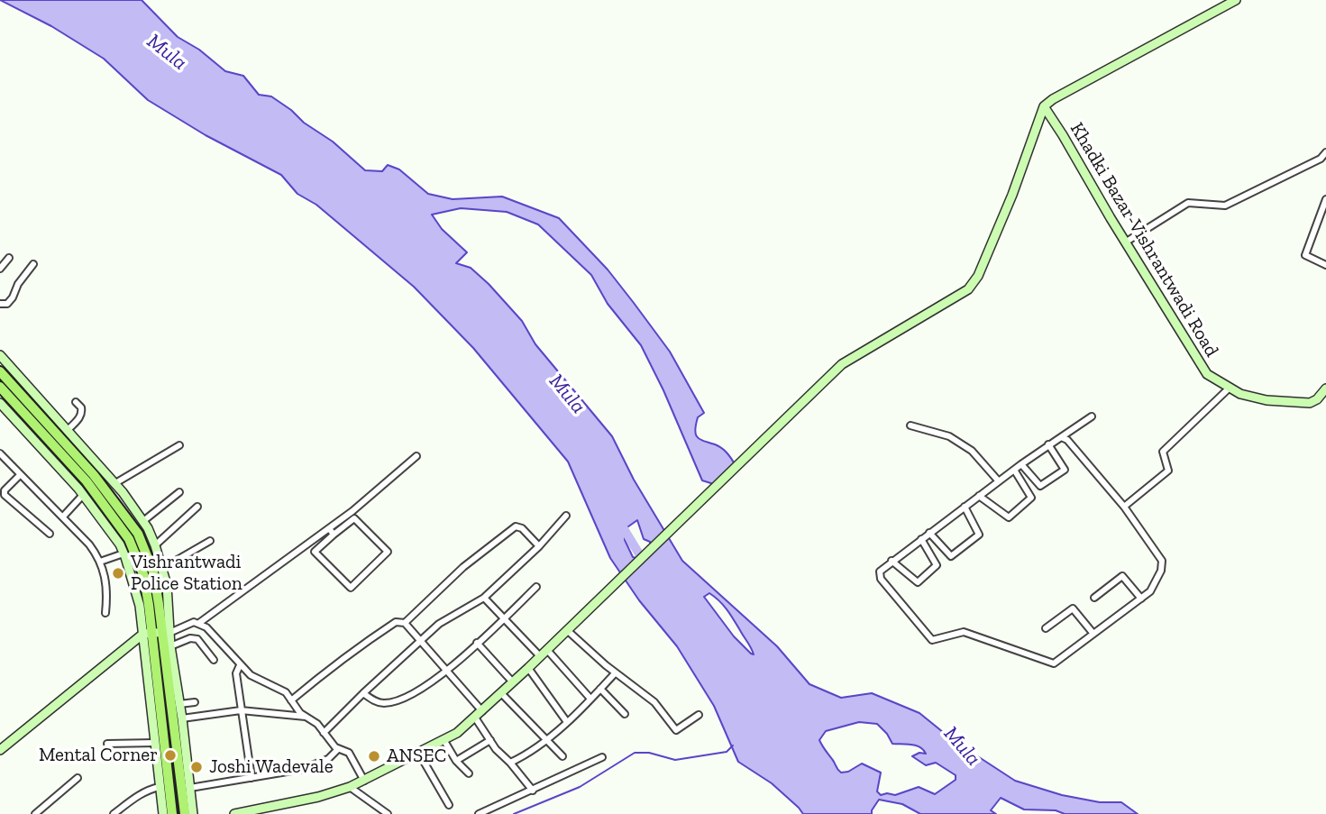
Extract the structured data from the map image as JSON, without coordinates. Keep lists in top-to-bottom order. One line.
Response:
{"streets":{"street":["Khadki Bazar-Vishrantwadi Road"]},"water":["Mula"],"places":["Vishrantwadi Police Station","Mental Corner","ANSEC","Joshi Wadevale"]}
